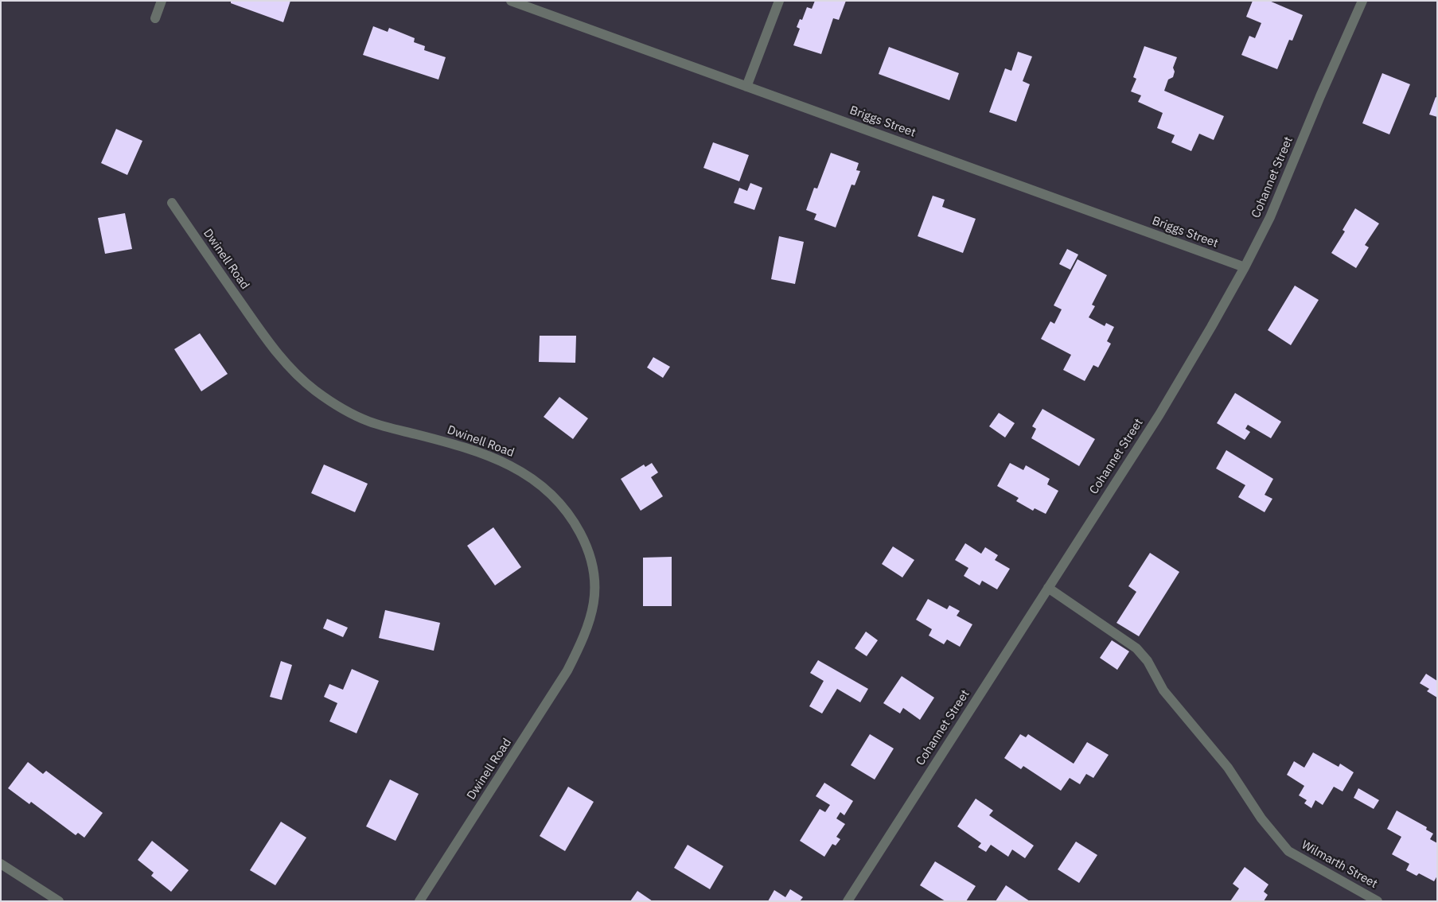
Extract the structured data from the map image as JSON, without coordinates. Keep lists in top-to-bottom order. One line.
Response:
{"streets":{"street":["Briggs Street","Cohannet Street","Dwinell Road","Wilmarth Street"]},"crossings":[["Briggs Street","Cohannet Street"],["Cohannet Street","Wilmarth Street"]]}
